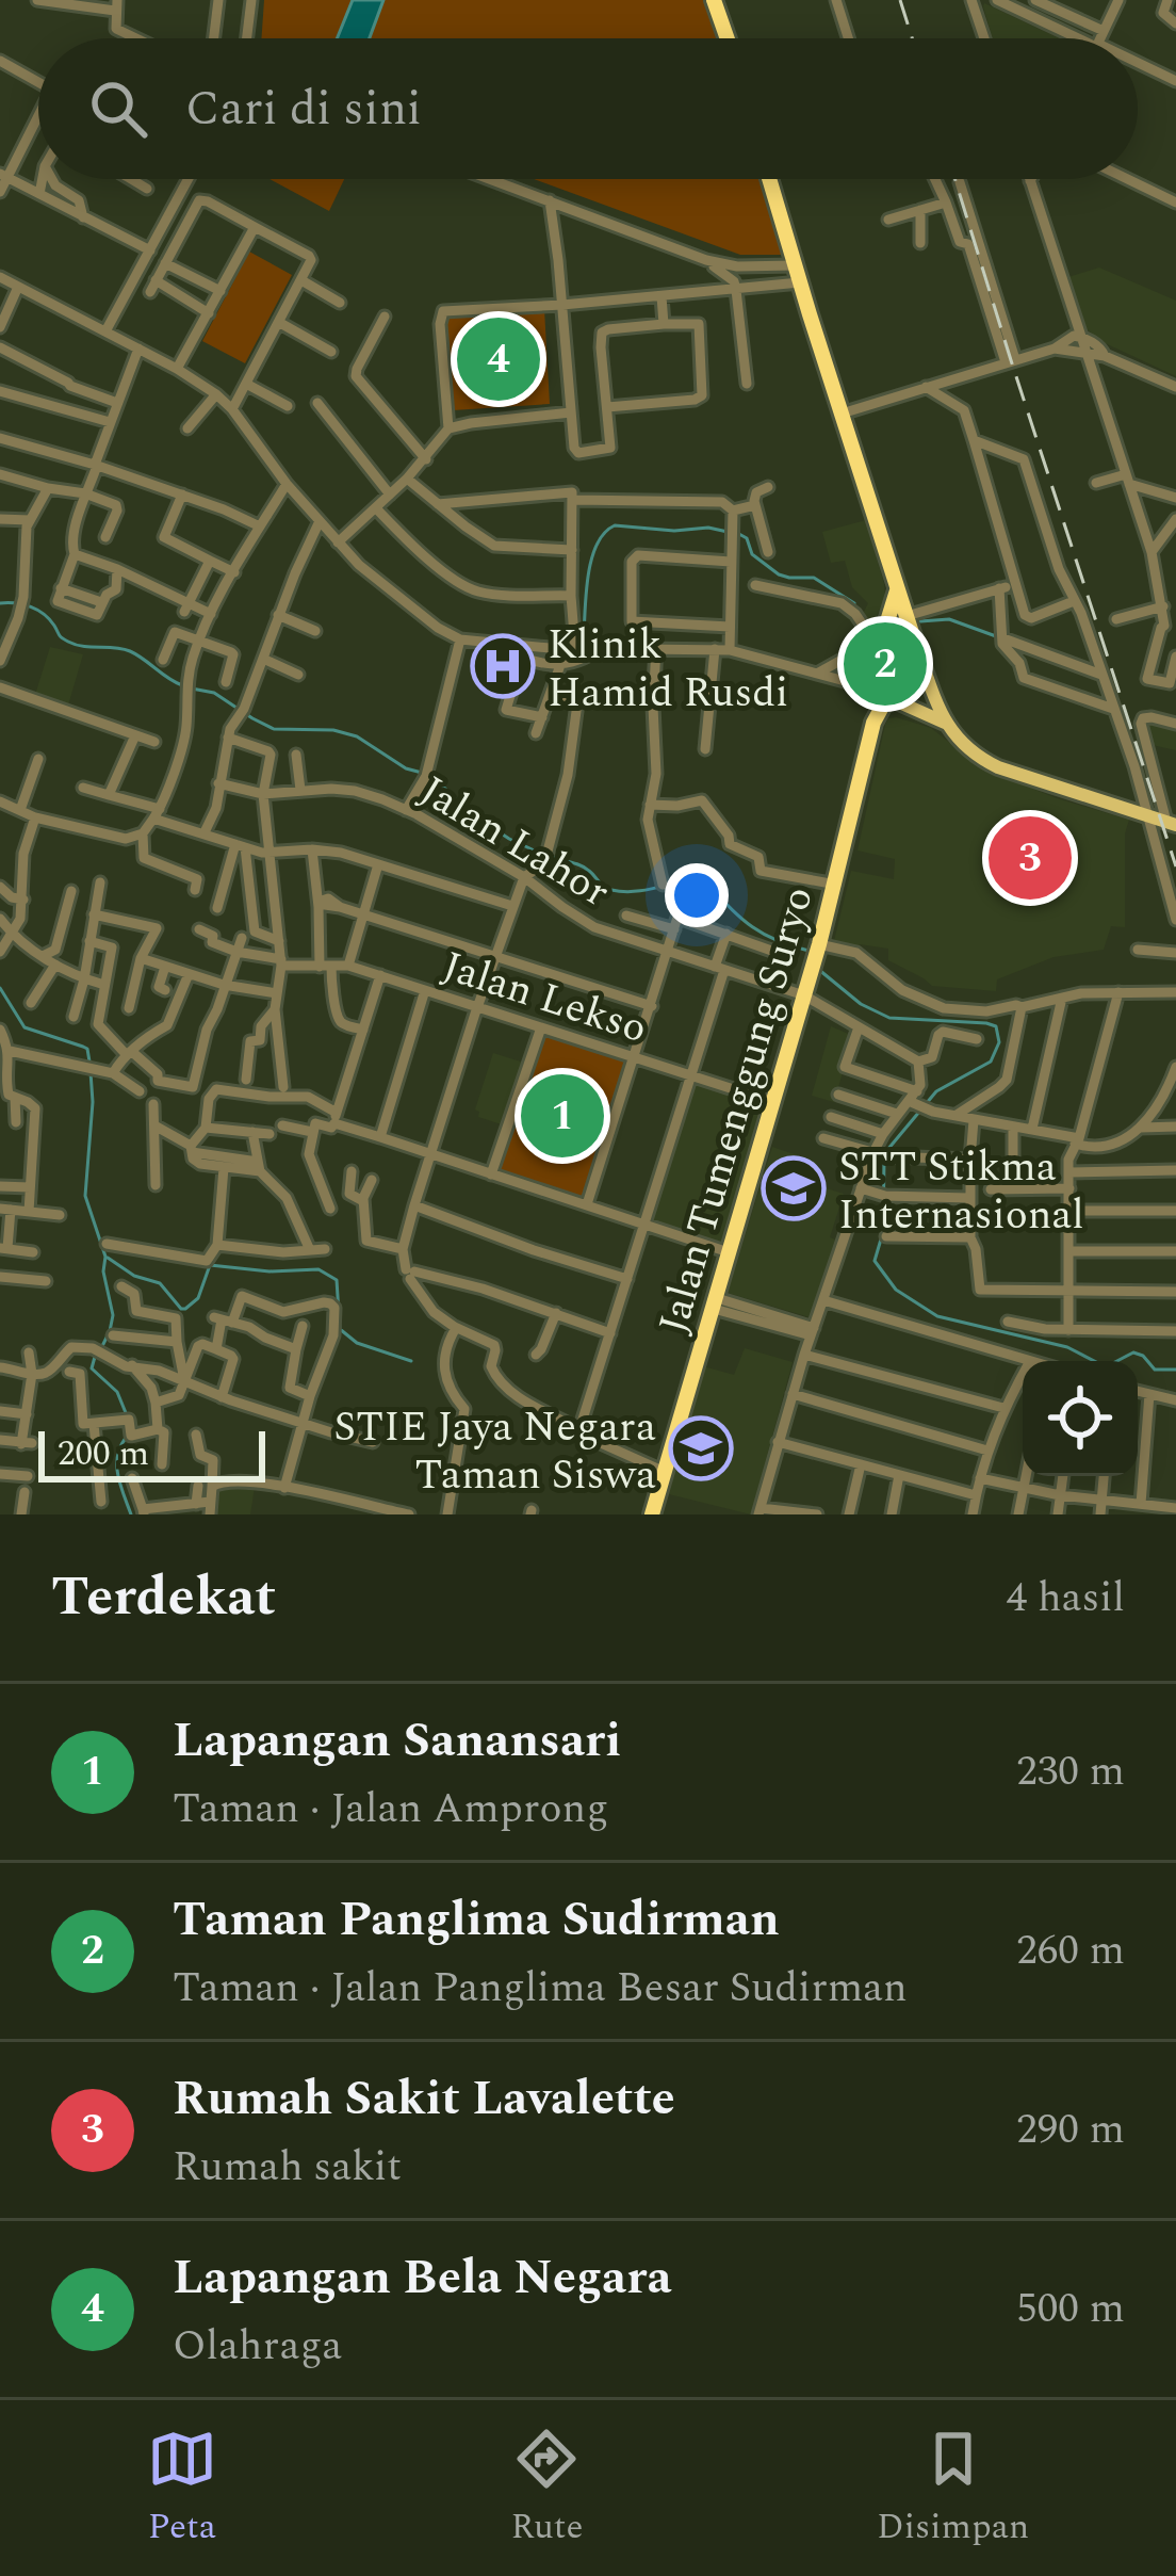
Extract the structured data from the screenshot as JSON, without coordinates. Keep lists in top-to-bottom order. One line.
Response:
{"streets":{"highway":["Jalan Tumenggung Suryo"],"street":["Jalan Lahor","Jalan Lekso"]},"crossings":[["Jalan Lahor","Jalan Tumenggung Suryo"],["Jalan Lekso","Jalan Tumenggung Suryo"]],"places":{"hospital":["Klinik Hamid Rusdi"],"school or university":["STT Stikma Internasional","STIE Jaya Negara Taman Siswa"]},"scale_bar":"200 m","page":{"search":"Cari di sini","pins":["4","2","3","1"],"scale":"200 m","heading":["Terdekat","4 hasil"],"list":[{"mark":"1","name":"Lapangan Sanansari","note":"Taman · Jalan Amprong","value":"230 m"},{"mark":"2","name":"Taman Panglima Sudirman","note":"Taman · Jalan Panglima Besar Sudirman","value":"260 m"},{"mark":"3","name":"Rumah Sakit Lavalette","note":"Rumah sakit","value":"290 m"},{"mark":"4","name":"Lapangan Bela Negara","note":"Olahraga","value":"500 m"}],"nav":["Peta","Rute","Disimpan"]}}
